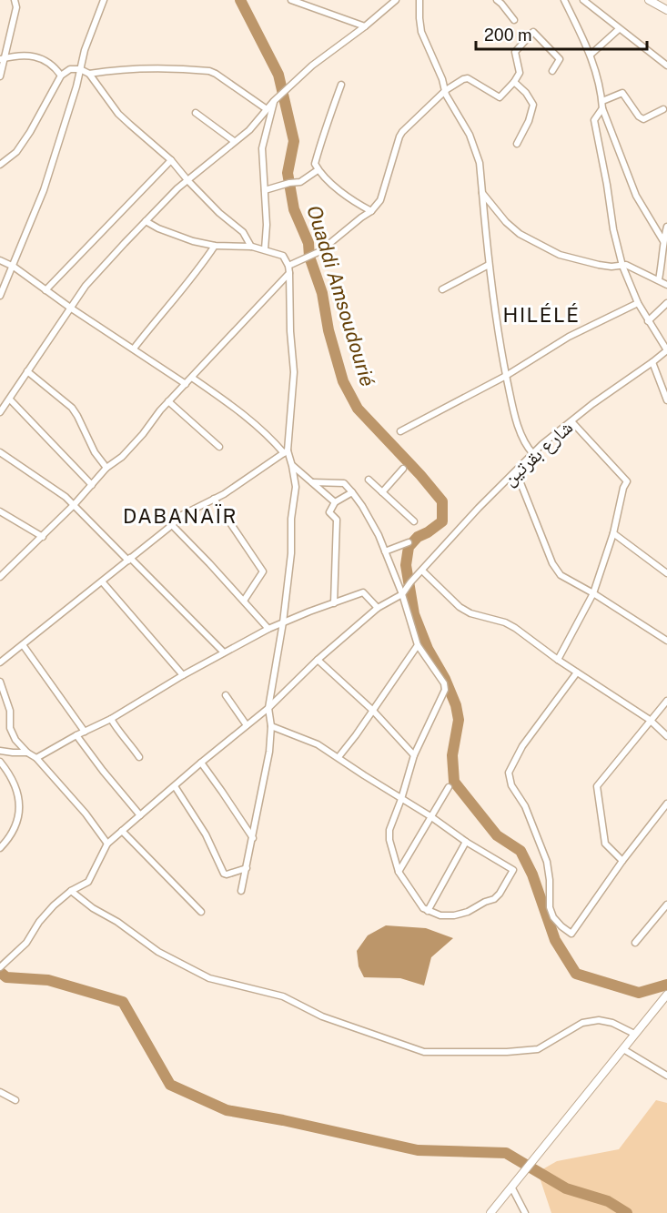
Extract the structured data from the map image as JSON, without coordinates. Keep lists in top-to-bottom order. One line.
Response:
{"streets":{"street":["شارع بقرتين"]},"districts":["HILÉLÉ","DABANAÏR"],"water":["Ouaddi Amsoudourié"],"scale_bar":"200 m"}
